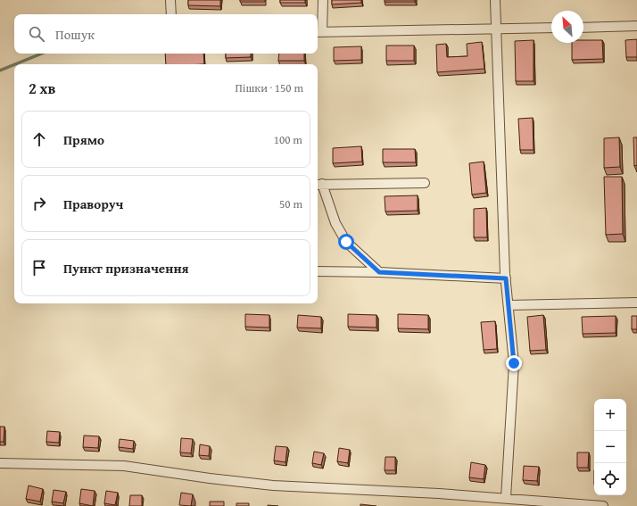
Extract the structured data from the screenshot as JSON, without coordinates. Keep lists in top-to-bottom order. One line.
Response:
{"north":"top left","page":{"search":"Пошук","heading":["2 хв","Пішки · 150 m"],"list":[["Прямо","100 m"],["Праворуч","50 m"],"Пункт призначення"],"map_buttons":["+","−"]}}
